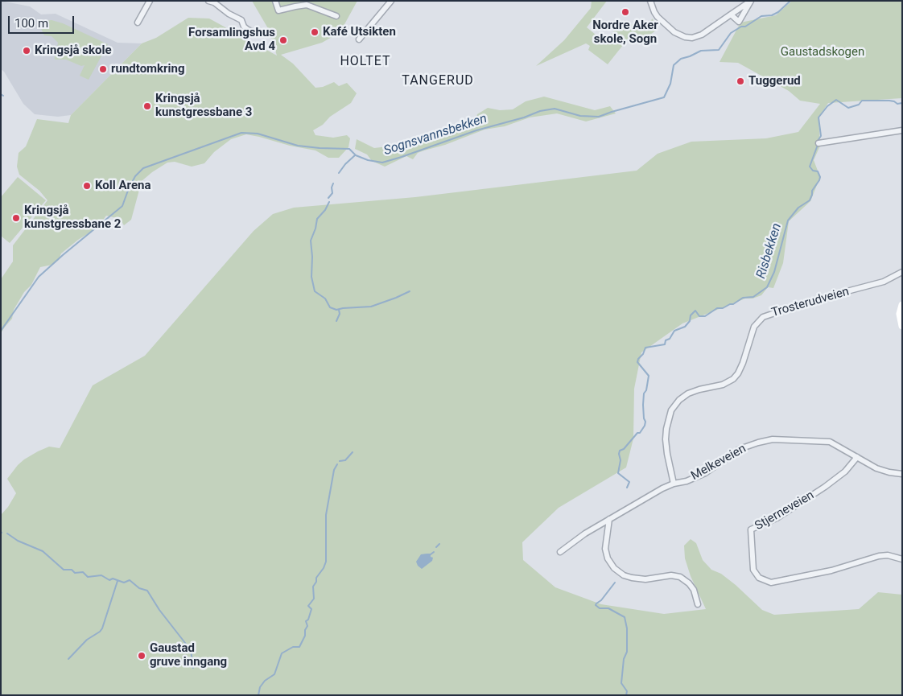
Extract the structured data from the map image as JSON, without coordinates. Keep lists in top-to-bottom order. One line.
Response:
{"streets":{"street":["Trosterudveien","Melkeveien","Stjerneveien"]},"crossings":[["Trosterudveien","Melkeveien"],["Melkeveien","Stjerneveien"]],"districts":["HOLTET","TANGERUD"],"water":["Sognsvannsbekken","Risbekken"],"parks":["Gaustadskogen"],"places":["Nordre Aker skole, Sogn","Kafé Utsikten","Forsamlingshus Avd 4","Kringsjå skole","rundtomkring","Tuggerud","Kringsjå kunstgressbane 3","Koll Arena","Kringsjå kunstgressbane 2","Gaustad gruve inngang"],"scale_bar":"100 m"}
